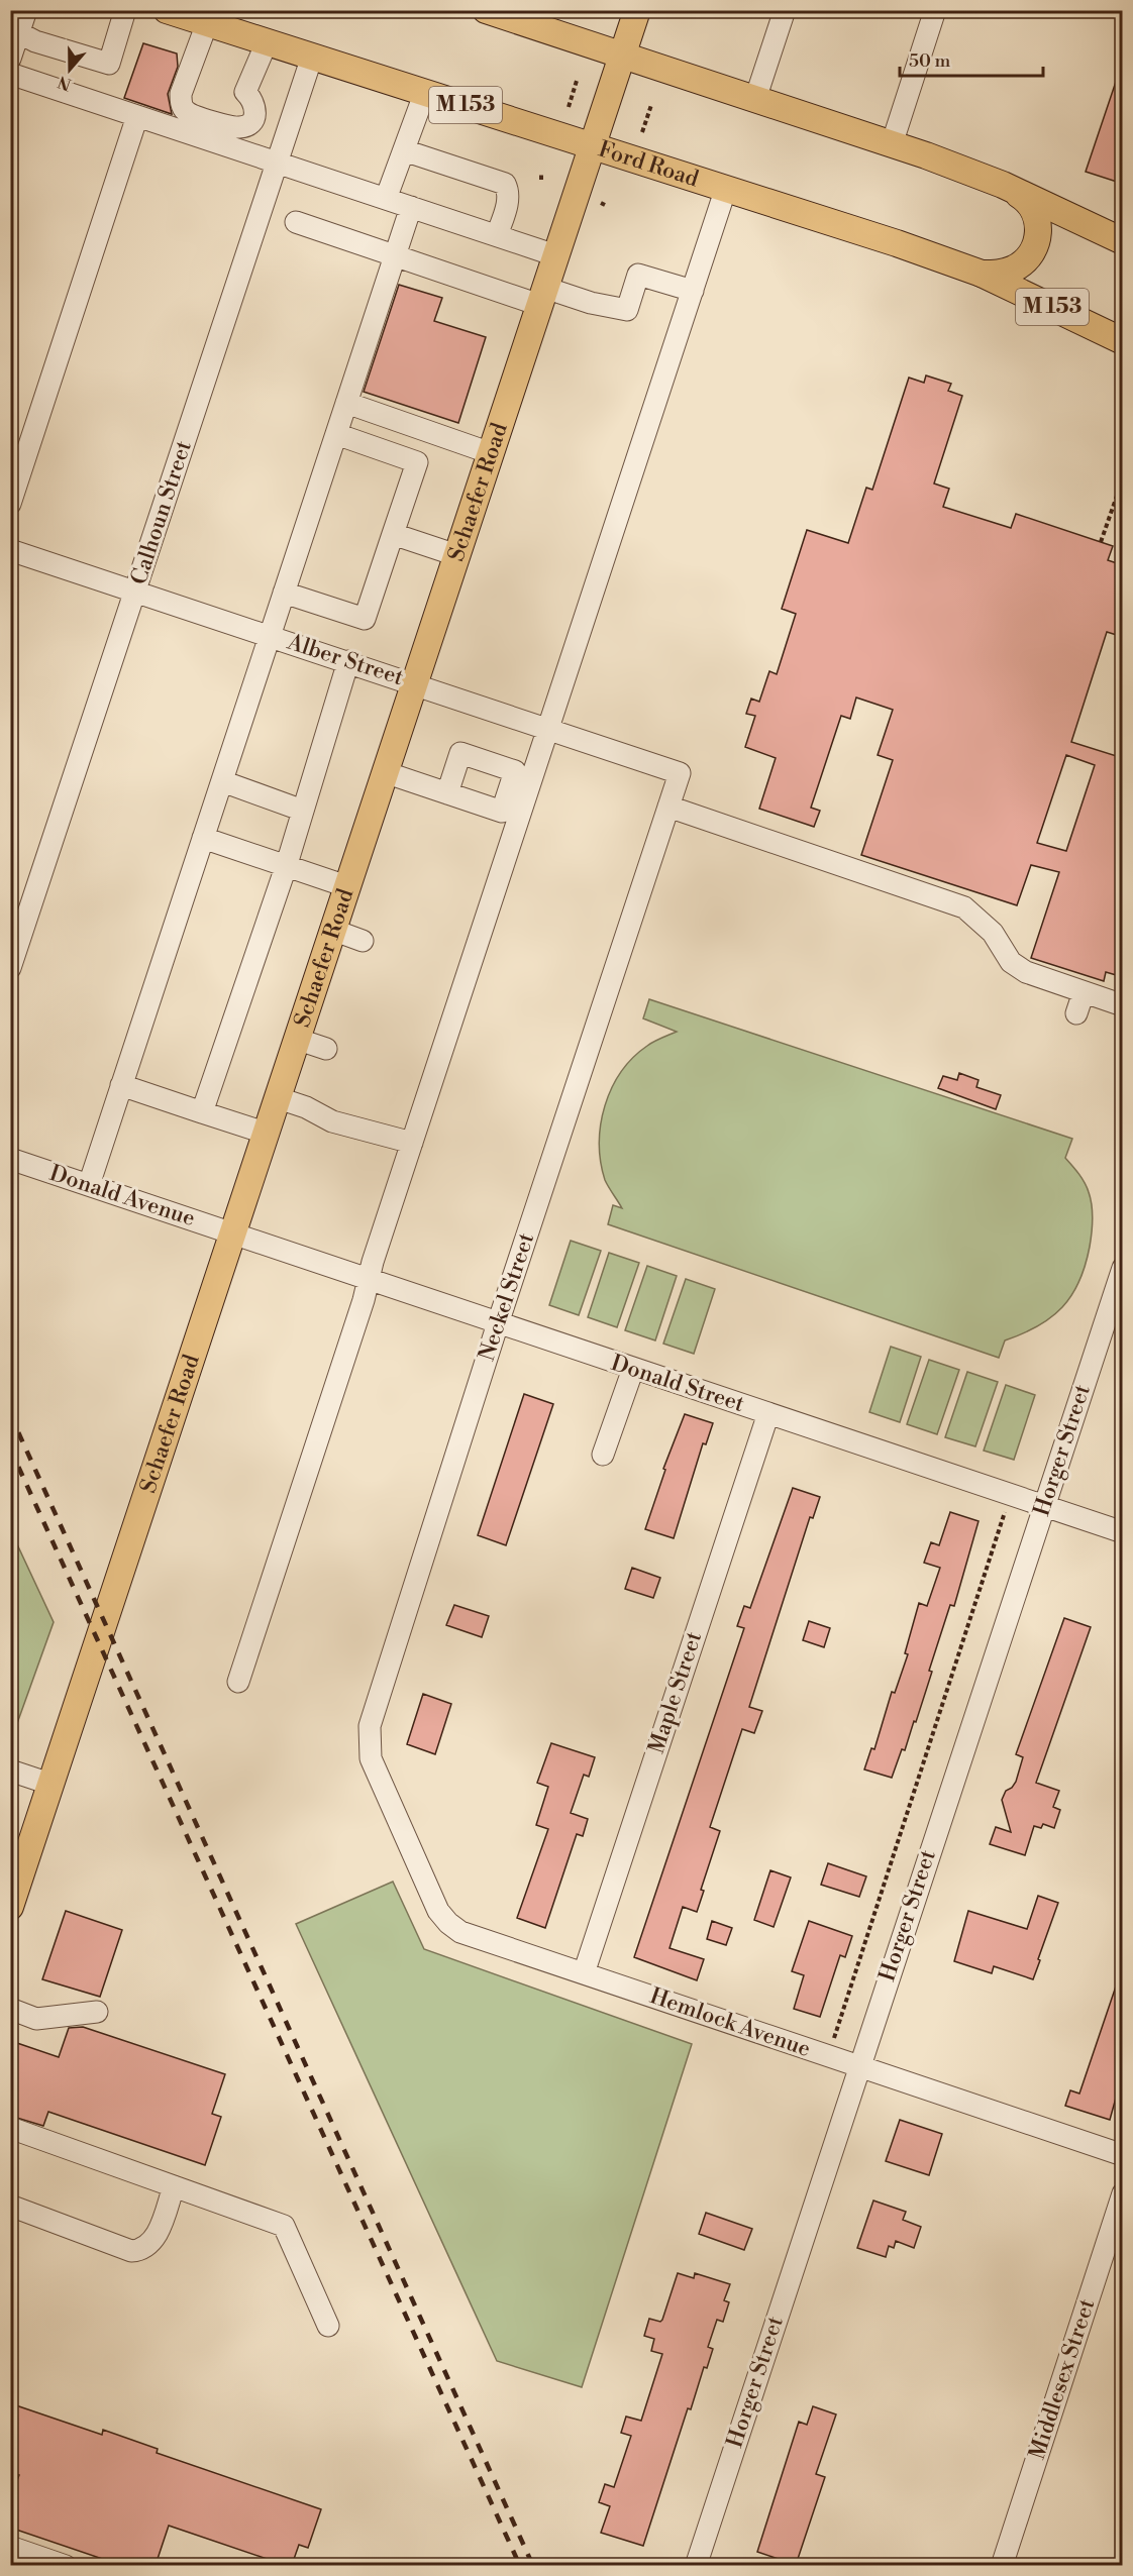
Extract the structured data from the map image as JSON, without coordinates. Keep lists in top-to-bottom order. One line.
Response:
{"streets":{"main road":["M 153","Ford Road","Schaefer Road"],"street":["Calhoun Street","Alber Street","Donald Avenue","Neckel Street","Donald Street","Horger Street","Maple Street","Hemlock Avenue","Middlesex Street"]},"crossings":[["Ford Road","Schaefer Road"],["Ford Road","Calhoun Street"],["Schaefer Road","Alber Street"],["Schaefer Road","Donald Avenue"],["Schaefer Road","Donald Street"],["Calhoun Street","Alber Street"],["Alber Street","Neckel Street"],["Donald Avenue","Donald Street"],["Neckel Street","Donald Street"],["Neckel Street","Hemlock Avenue"],["Donald Street","Horger Street"],["Donald Street","Maple Street"],["Horger Street","Hemlock Avenue"],["Maple Street","Hemlock Avenue"]],"scale_bar":"50 m","north":"bottom"}
